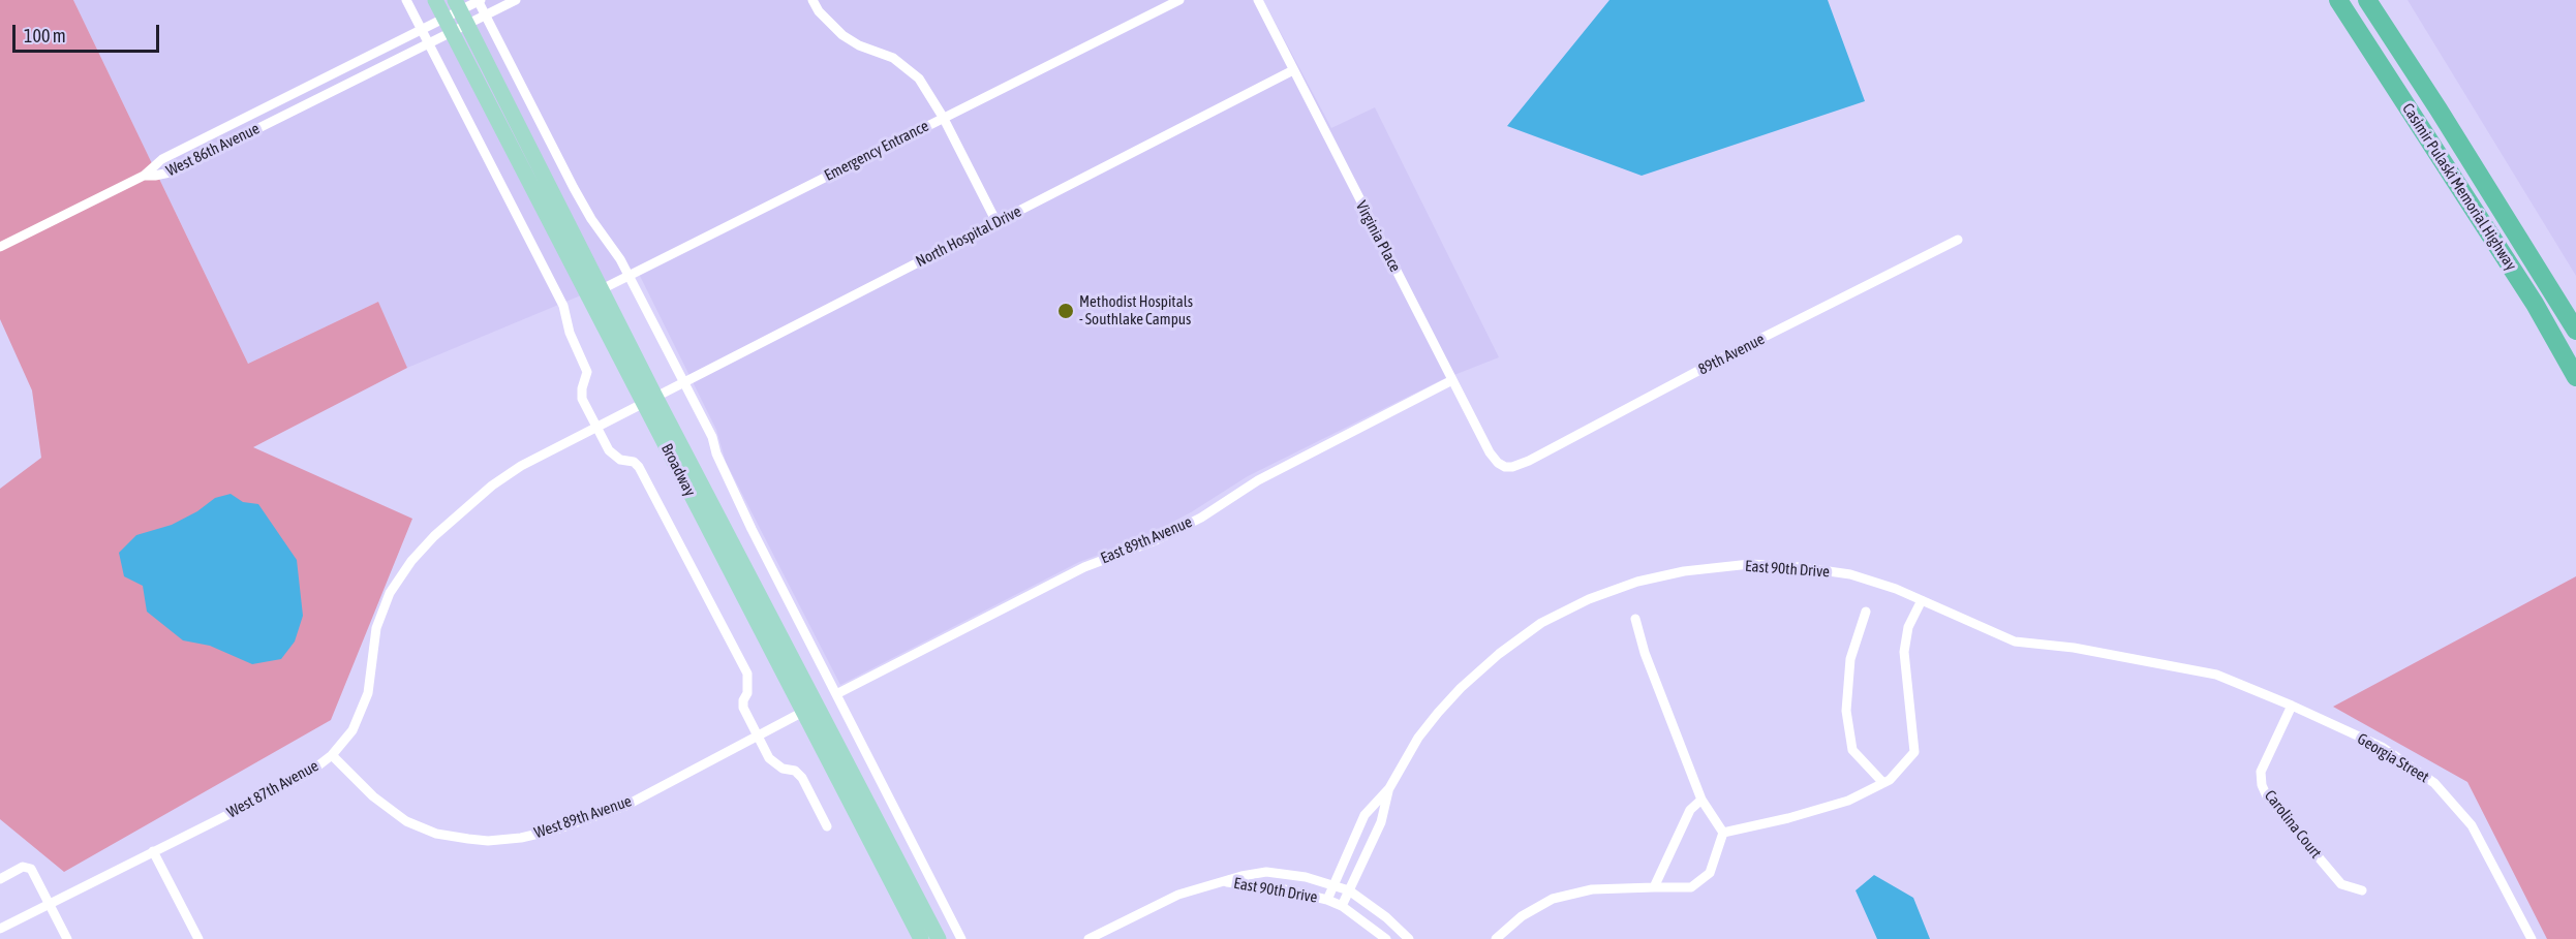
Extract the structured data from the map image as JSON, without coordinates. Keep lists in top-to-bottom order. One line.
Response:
{"streets":{"highway":["Casimir Pulaski Memorial Highway"],"main road":["Broadway"],"street":["West 86th Avenue","Emergency Entrance","North Hospital Drive","Virginia Place","89th Avenue","East 89th Avenue","East 90th Drive","Georgia Street","West 87th Avenue","West 89th Avenue","Carolina Court"]},"crossings":[["West 86th Avenue","Broadway"],["Emergency Entrance","Broadway"],["North Hospital Drive","Virginia Place"],["North Hospital Drive","Broadway"],["North Hospital Drive","West 87th Avenue"],["Virginia Place","89th Avenue"],["Virginia Place","East 89th Avenue"],["Broadway","West 87th Avenue"],["Broadway","West 89th Avenue"],["East 90th Drive","Georgia Street"],["Georgia Street","Carolina Court"],["West 87th Avenue","West 89th Avenue"]],"places":["Methodist Hospitals - Southlake Campus"],"scale_bar":"100 m"}
